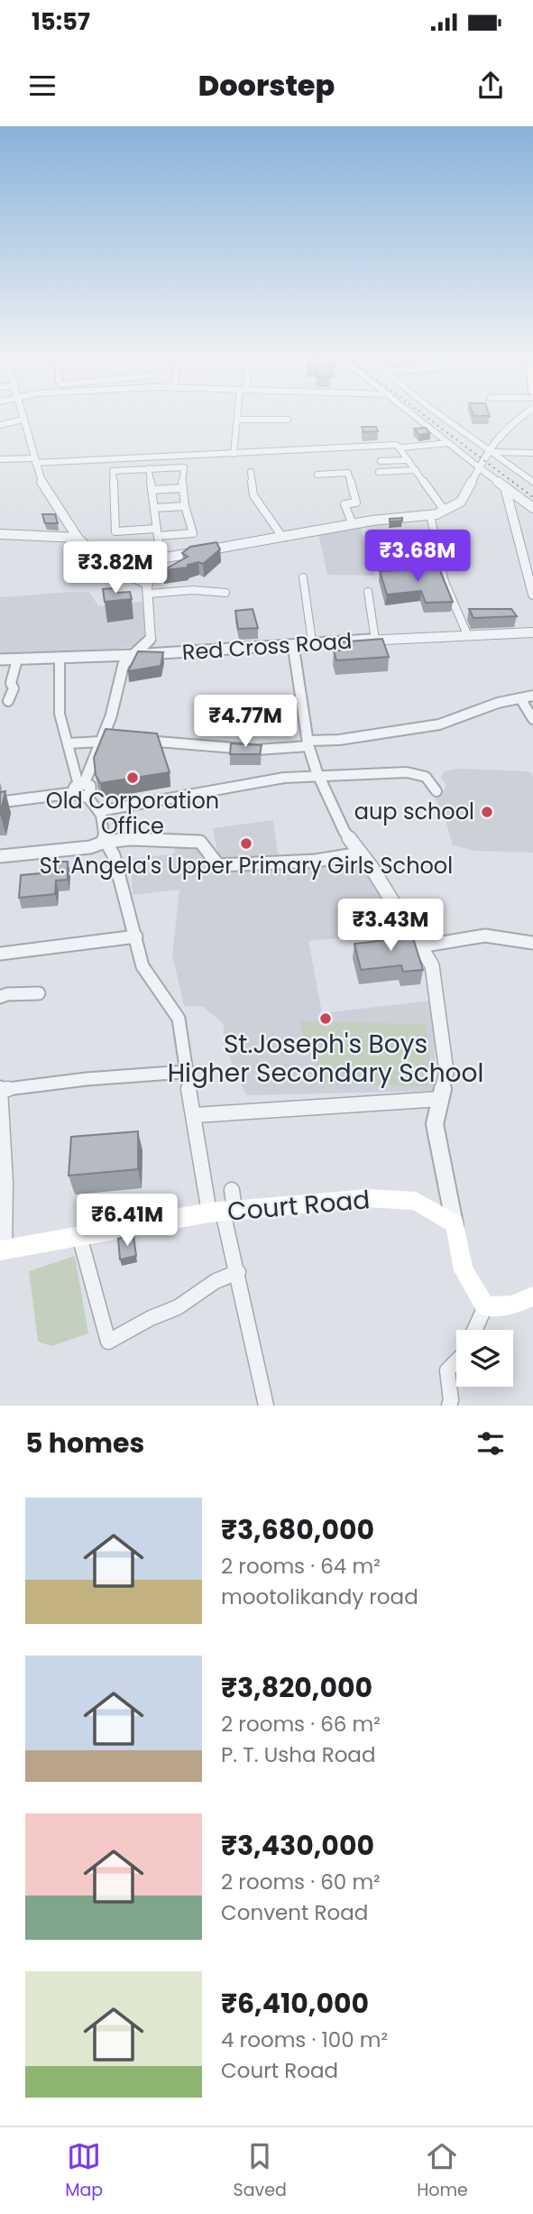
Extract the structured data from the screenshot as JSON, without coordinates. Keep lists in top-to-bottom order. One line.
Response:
{"streets":{"main road":["Court Road"],"street":["Red Cross Road"]},"places":["Old Corporation Office","aup school","St. Angela's Upper Primary Girls School","St.Joseph's Boys Higher Secondary School"],"page":{"status":"15:57","header":"Doorstep","price":["₹3.68M","₹3.82M","₹4.77M","₹3.43M","₹6.41M"],"heading":"5 homes","list":[{"name":"₹3,680,000","note":"2 rooms · 64 m² · mootolikandy road"},{"name":"₹3,820,000","note":"2 rooms · 66 m² · P. T. Usha Road"},{"name":"₹3,430,000","note":"2 rooms · 60 m² · Convent Road"},{"name":"₹6,410,000","note":"4 rooms · 100 m² · Court Road"}],"tabs":["Map","Saved","Home"]}}
